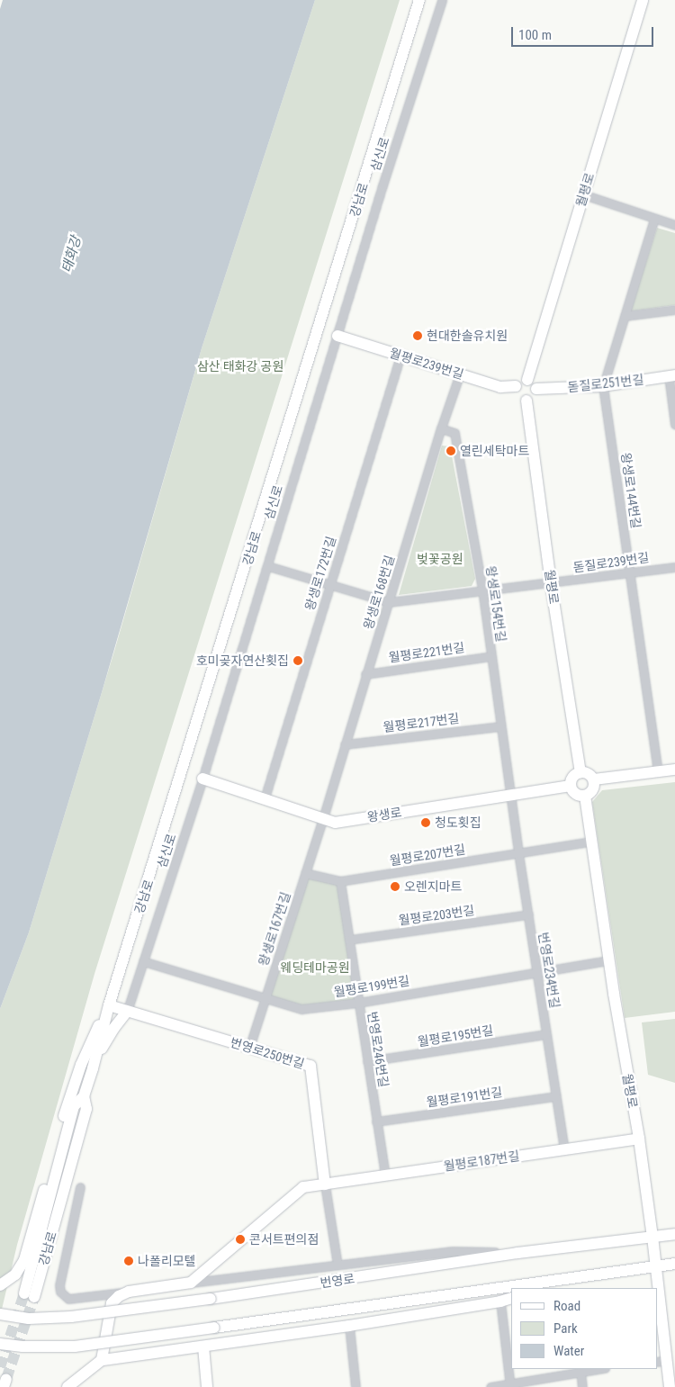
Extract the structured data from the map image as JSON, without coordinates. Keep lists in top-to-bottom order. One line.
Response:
{"streets":{"main road":["월평로","강남로","월평로239번길","돋질로251번길","왕생로","번영로250번길","월평로187번길","번영로"],"street":["삼신로","왕생로144번길","돋질로239번길","왕생로172번길","왕생로168번길","왕생로154번길","월평로221번길","월평로217번길","월평로207번길","월평로203번길","왕생로167번길","번영로234번길","월평로199번길","월평로195번길","번영로246번길","월평로191번길"]},"crossings":[["삼신로","월평로239번길"],["삼신로","왕생로"],["삼신로","월평로199번길"],["삼신로","번영로250번길"],["월평로","월평로239번길"],["월평로","돋질로251번길"],["월평로","돋질로239번길"],["월평로","왕생로"],["월평로","월평로207번길"],["월평로","월평로199번길"],["월평로","월평로187번길"],["월평로","번영로"],["강남로","번영로250번길"],["월평로239번길","돋질로251번길"],["월평로239번길","왕생로172번길"],["월평로239번길","왕생로168번길"],["돋질로251번길","왕생로144번길"],["왕생로144번길","돋질로239번길"],["돋질로239번길","왕생로168번길"],["돋질로239번길","왕생로154번길"],["왕생로172번길","왕생로"],["왕생로168번길","왕생로154번길"],["왕생로168번길","월평로221번길"],["왕생로168번길","월평로217번길"],["왕생로168번길","왕생로"],["왕생로168번길","왕생로167번길"],["왕생로154번길","월평로221번길"],["왕생로154번길","월평로217번길"],["왕생로154번길","왕생로"],["왕생로154번길","번영로234번길"],["왕생로","왕생로167번길"],["왕생로","번영로234번길"],["월평로207번길","번영로234번길"],["월평로207번길","번영로246번길"],["월평로203번길","번영로234번길"],["월평로203번길","번영로246번길"],["왕생로167번길","월평로199번길"],["왕생로167번길","번영로250번길"],["번영로234번길","월평로199번길"],["번영로234번길","월평로195번길"],["번영로234번길","월평로191번길"],["번영로234번길","월평로187번길"],["월평로199번길","번영로246번길"],["월평로195번길","번영로246번길"],["번영로246번길","월평로191번길"],["번영로246번길","월평로187번길"],["번영로250번길","월평로187번길"]],"water":["태화강"],"parks":["삼산 태화강 공원","벚꽃공원","웨딩테마공원"],"places":["현대한솔유치원","열린세탁마트","호미곶자연산횟집","청도횟집","오렌지마트","콘서트편의점","나폴리모텔"],"legend":["Road","Park","Water"],"scale_bar":"100 m"}
